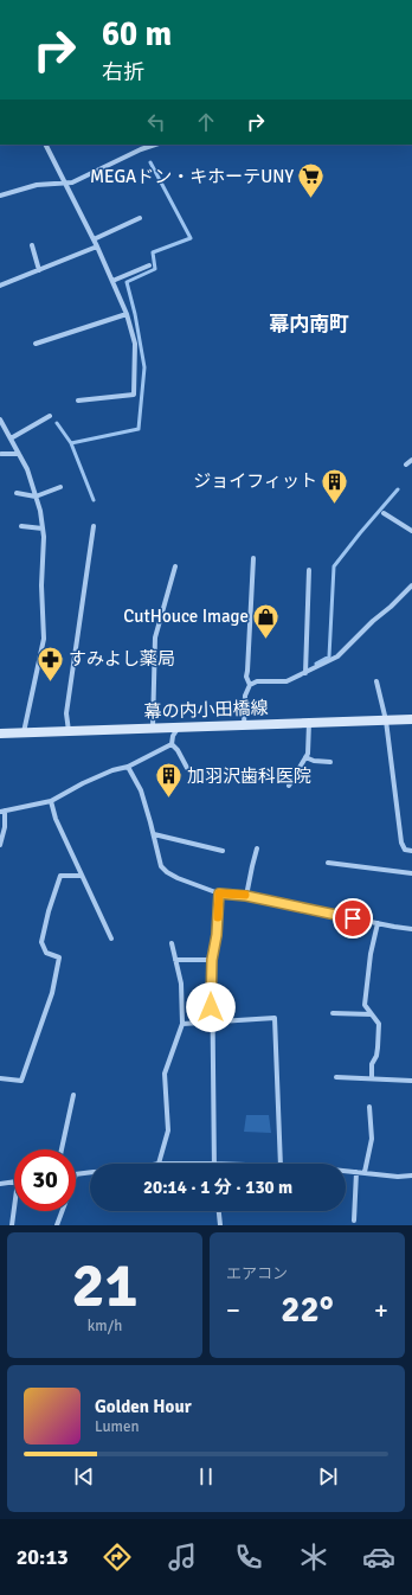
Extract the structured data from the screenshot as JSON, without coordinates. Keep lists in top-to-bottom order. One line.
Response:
{"streets":{"street":["幕の内小田橋線"]},"districts":["幕内南町"],"places":{"supermarket":["MEGAドン・キホーテUNY"],"building":["ジョイフィット","加羽沢歯科医院"],"shop":["CutHouce Image"],"pharmacy":["すみよし薬局"]},"page":{"turn":["60 m","右折"],"limit":"30","trip":"20:14 · 1 分 · 130 m","tile":[["21","km/h"],"エアコン"],"heat":["−","22°","+"],"song":["Golden Hour","Lumen"],"tabs":"20:13"}}
